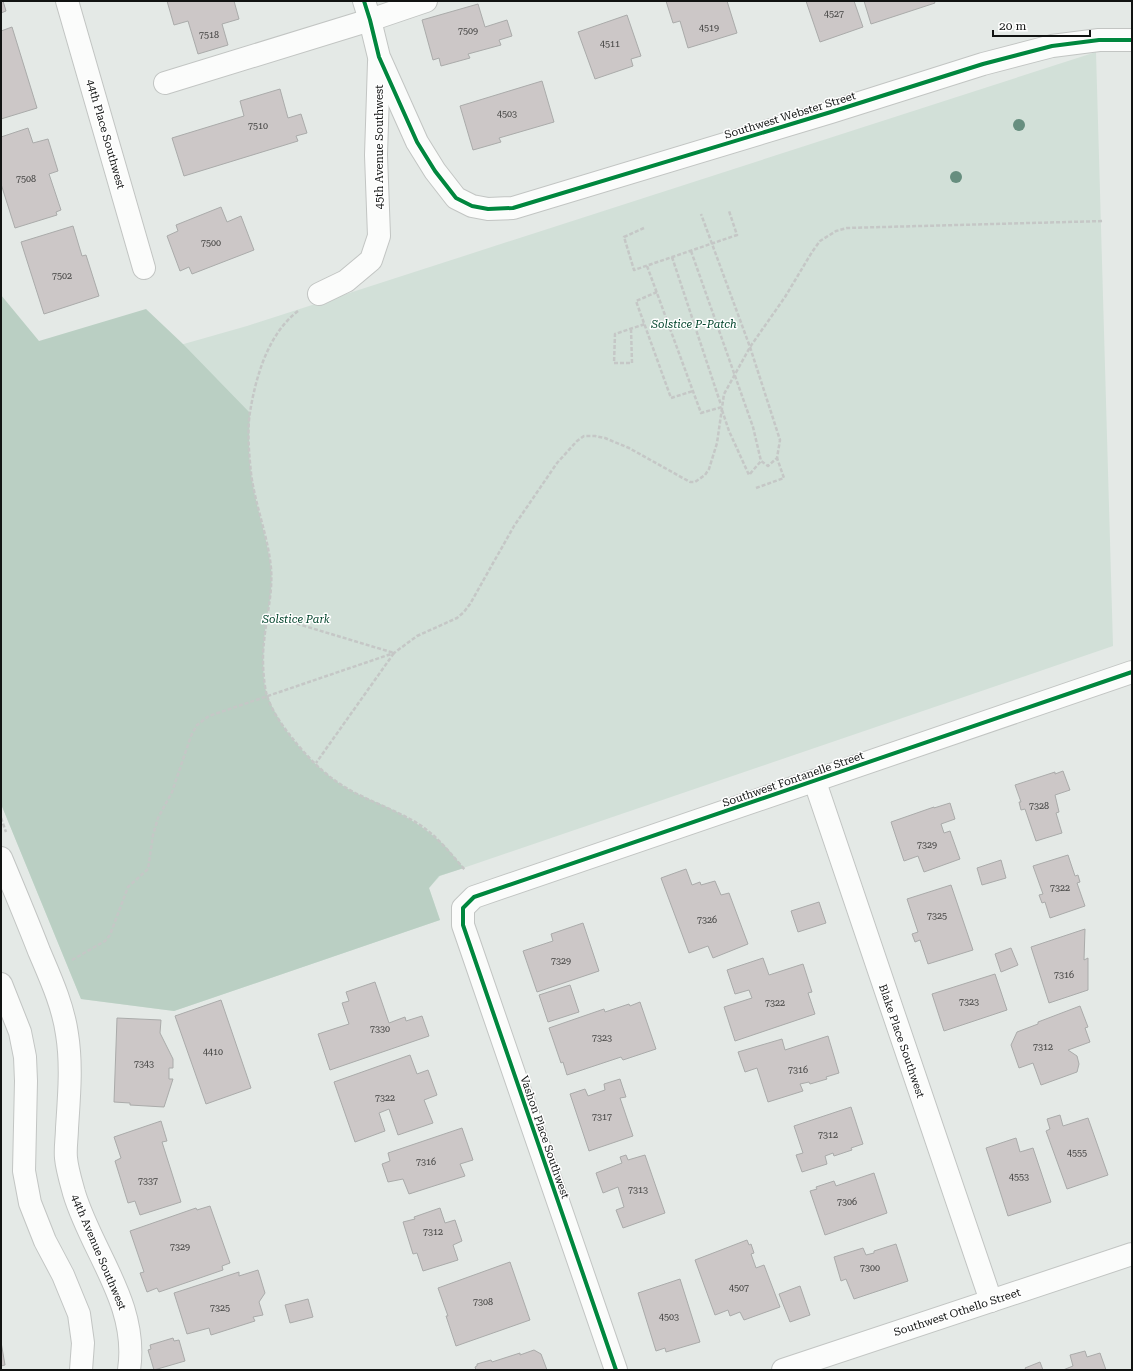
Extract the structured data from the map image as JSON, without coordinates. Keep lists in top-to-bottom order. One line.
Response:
{"streets":{"street":["Southwest Webster Street","44th Place Southwest","45th Avenue Southwest","Southwest Fontanelle Street","Blake Place Southwest","Vashon Place Southwest","44th Avenue Southwest","Southwest Othello Street"]},"crossings":[["Southwest Webster Street","45th Avenue Southwest"],["Southwest Fontanelle Street","Blake Place Southwest"],["Southwest Fontanelle Street","Vashon Place Southwest"],["Blake Place Southwest","Southwest Othello Street"]],"parks":["Solstice P-Patch","Solstice Park"],"house_numbers":["4527","4519","7509","7518","4511","4503","7510","7508","7500","7502","7328","7329","7322","7325","7326","7329","7316","7323","7322","7330","7323","7312","4410","7343","7316","7322","7317","7312","4555","7316","4553","7337","7313","7306","7312","7329","7300","4507","7308","7325","4503"],"scale_bar":"20 m"}
